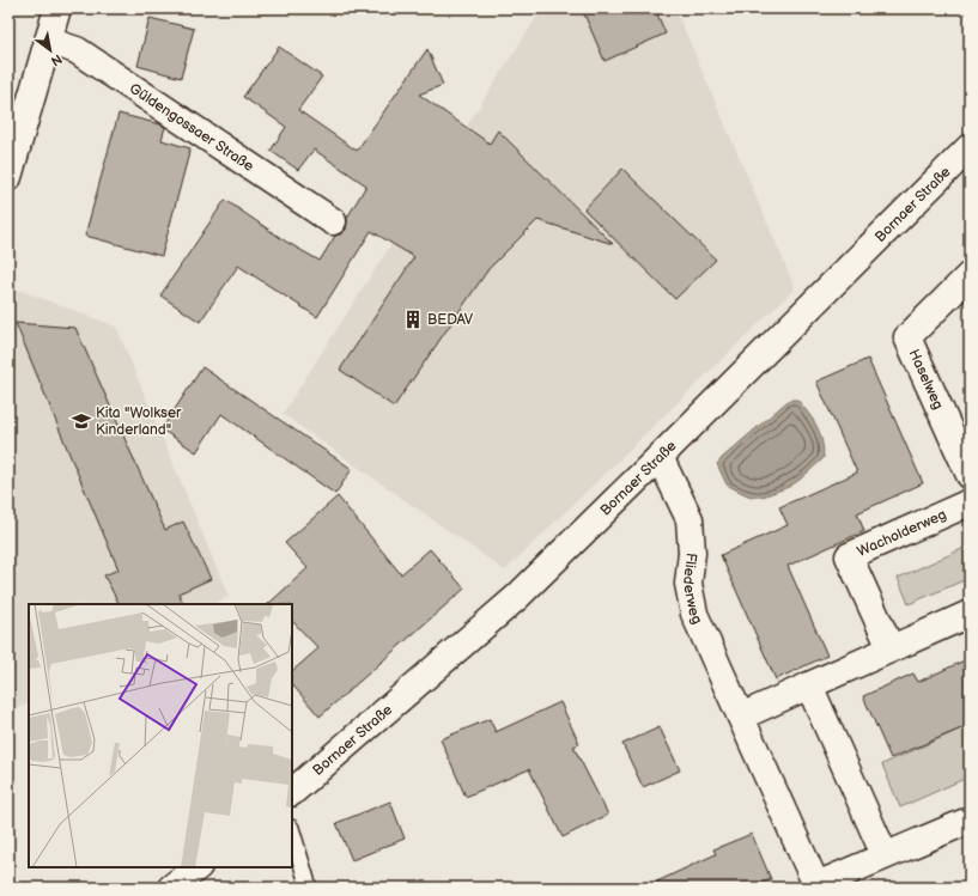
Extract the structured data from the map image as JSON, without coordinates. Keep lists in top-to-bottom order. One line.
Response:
{"streets":{"street":["Güldengossaer Straße","Bornaer Straße","Haselweg","Wacholderweg","Fliederweg"]},"crossings":[["Bornaer Straße","Fliederweg"]],"places":{"building":["BEDAV"],"school or university":["Kita \"Wolkser Kinderland\""]},"north":"bottom right"}
